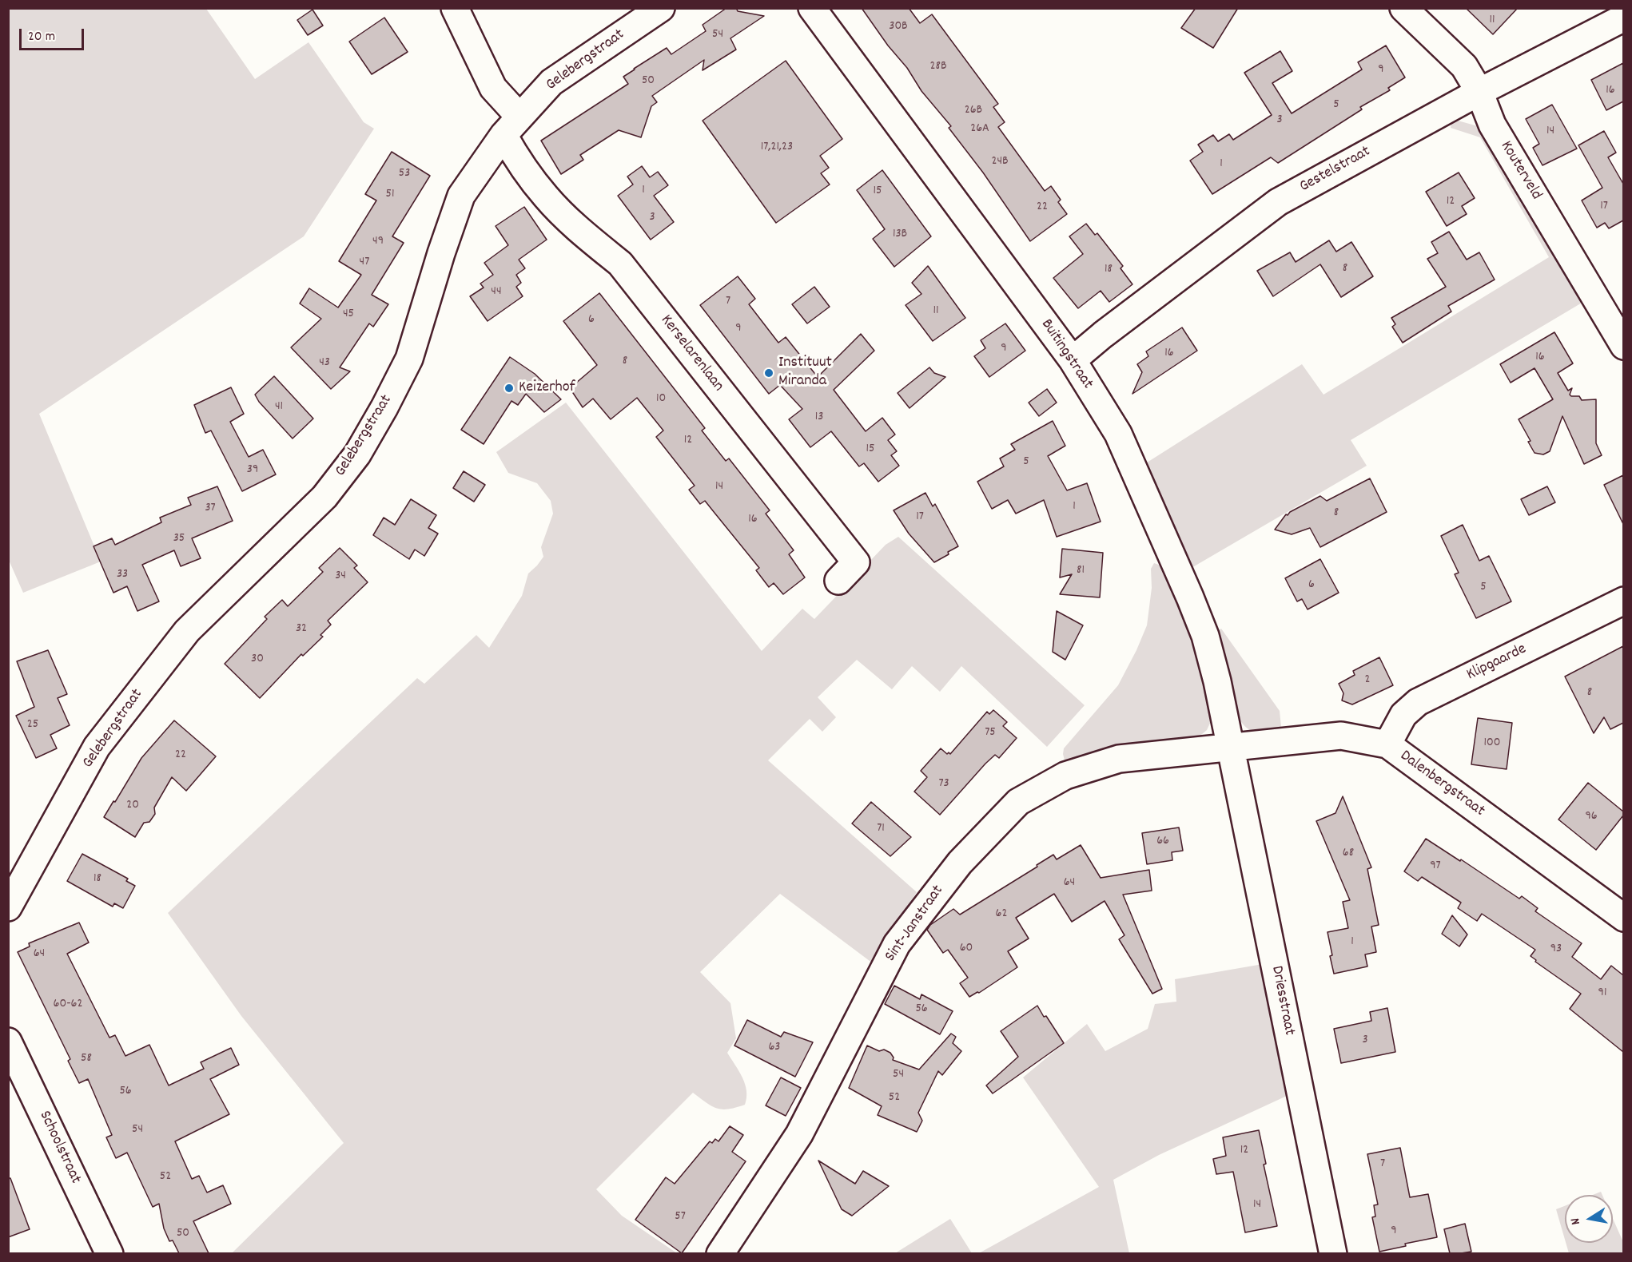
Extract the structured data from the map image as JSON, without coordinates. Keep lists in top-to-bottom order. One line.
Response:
{"streets":{"street":["Gelebergstraat","Gestelstraat","Kouterveld","Kerselarenlaan","Buitingstraat","Klipgaarde","Dalenbergstraat","Sint-Janstraat","Driesstraat","Schoolstraat"]},"crossings":[["Gelebergstraat","Kerselarenlaan"],["Gestelstraat","Kouterveld"],["Gestelstraat","Buitingstraat"],["Buitingstraat","Dalenbergstraat"],["Buitingstraat","Sint-Janstraat"],["Buitingstraat","Driesstraat"],["Klipgaarde","Dalenbergstraat"],["Dalenbergstraat","Sint-Janstraat"],["Dalenbergstraat","Driesstraat"],["Sint-Janstraat","Driesstraat"]],"places":["Instituut Miranda","Keizerhof"],"house_numbers":["11","30B","54","28B","9","50","16","5","26B","3","26A","14","17,21,23","24B","1","53","1","15","51","12","17","22","3","13B","49","47","8","18","44","7","11","45","6","9","9","16","16","8","43","10","41","13","12","15","5","39","14","1","37","8","17","16","35","81","33","34","6","5","32","30","2","8","25","75","100","22","73","20","96","71","66","68","97","18","64","62","1","60","93","64","91","60-62","56","3","63","58","54","56","52","54","12","7","52","14","57","9","50"],"scale_bar":"20 m","north":"left"}
